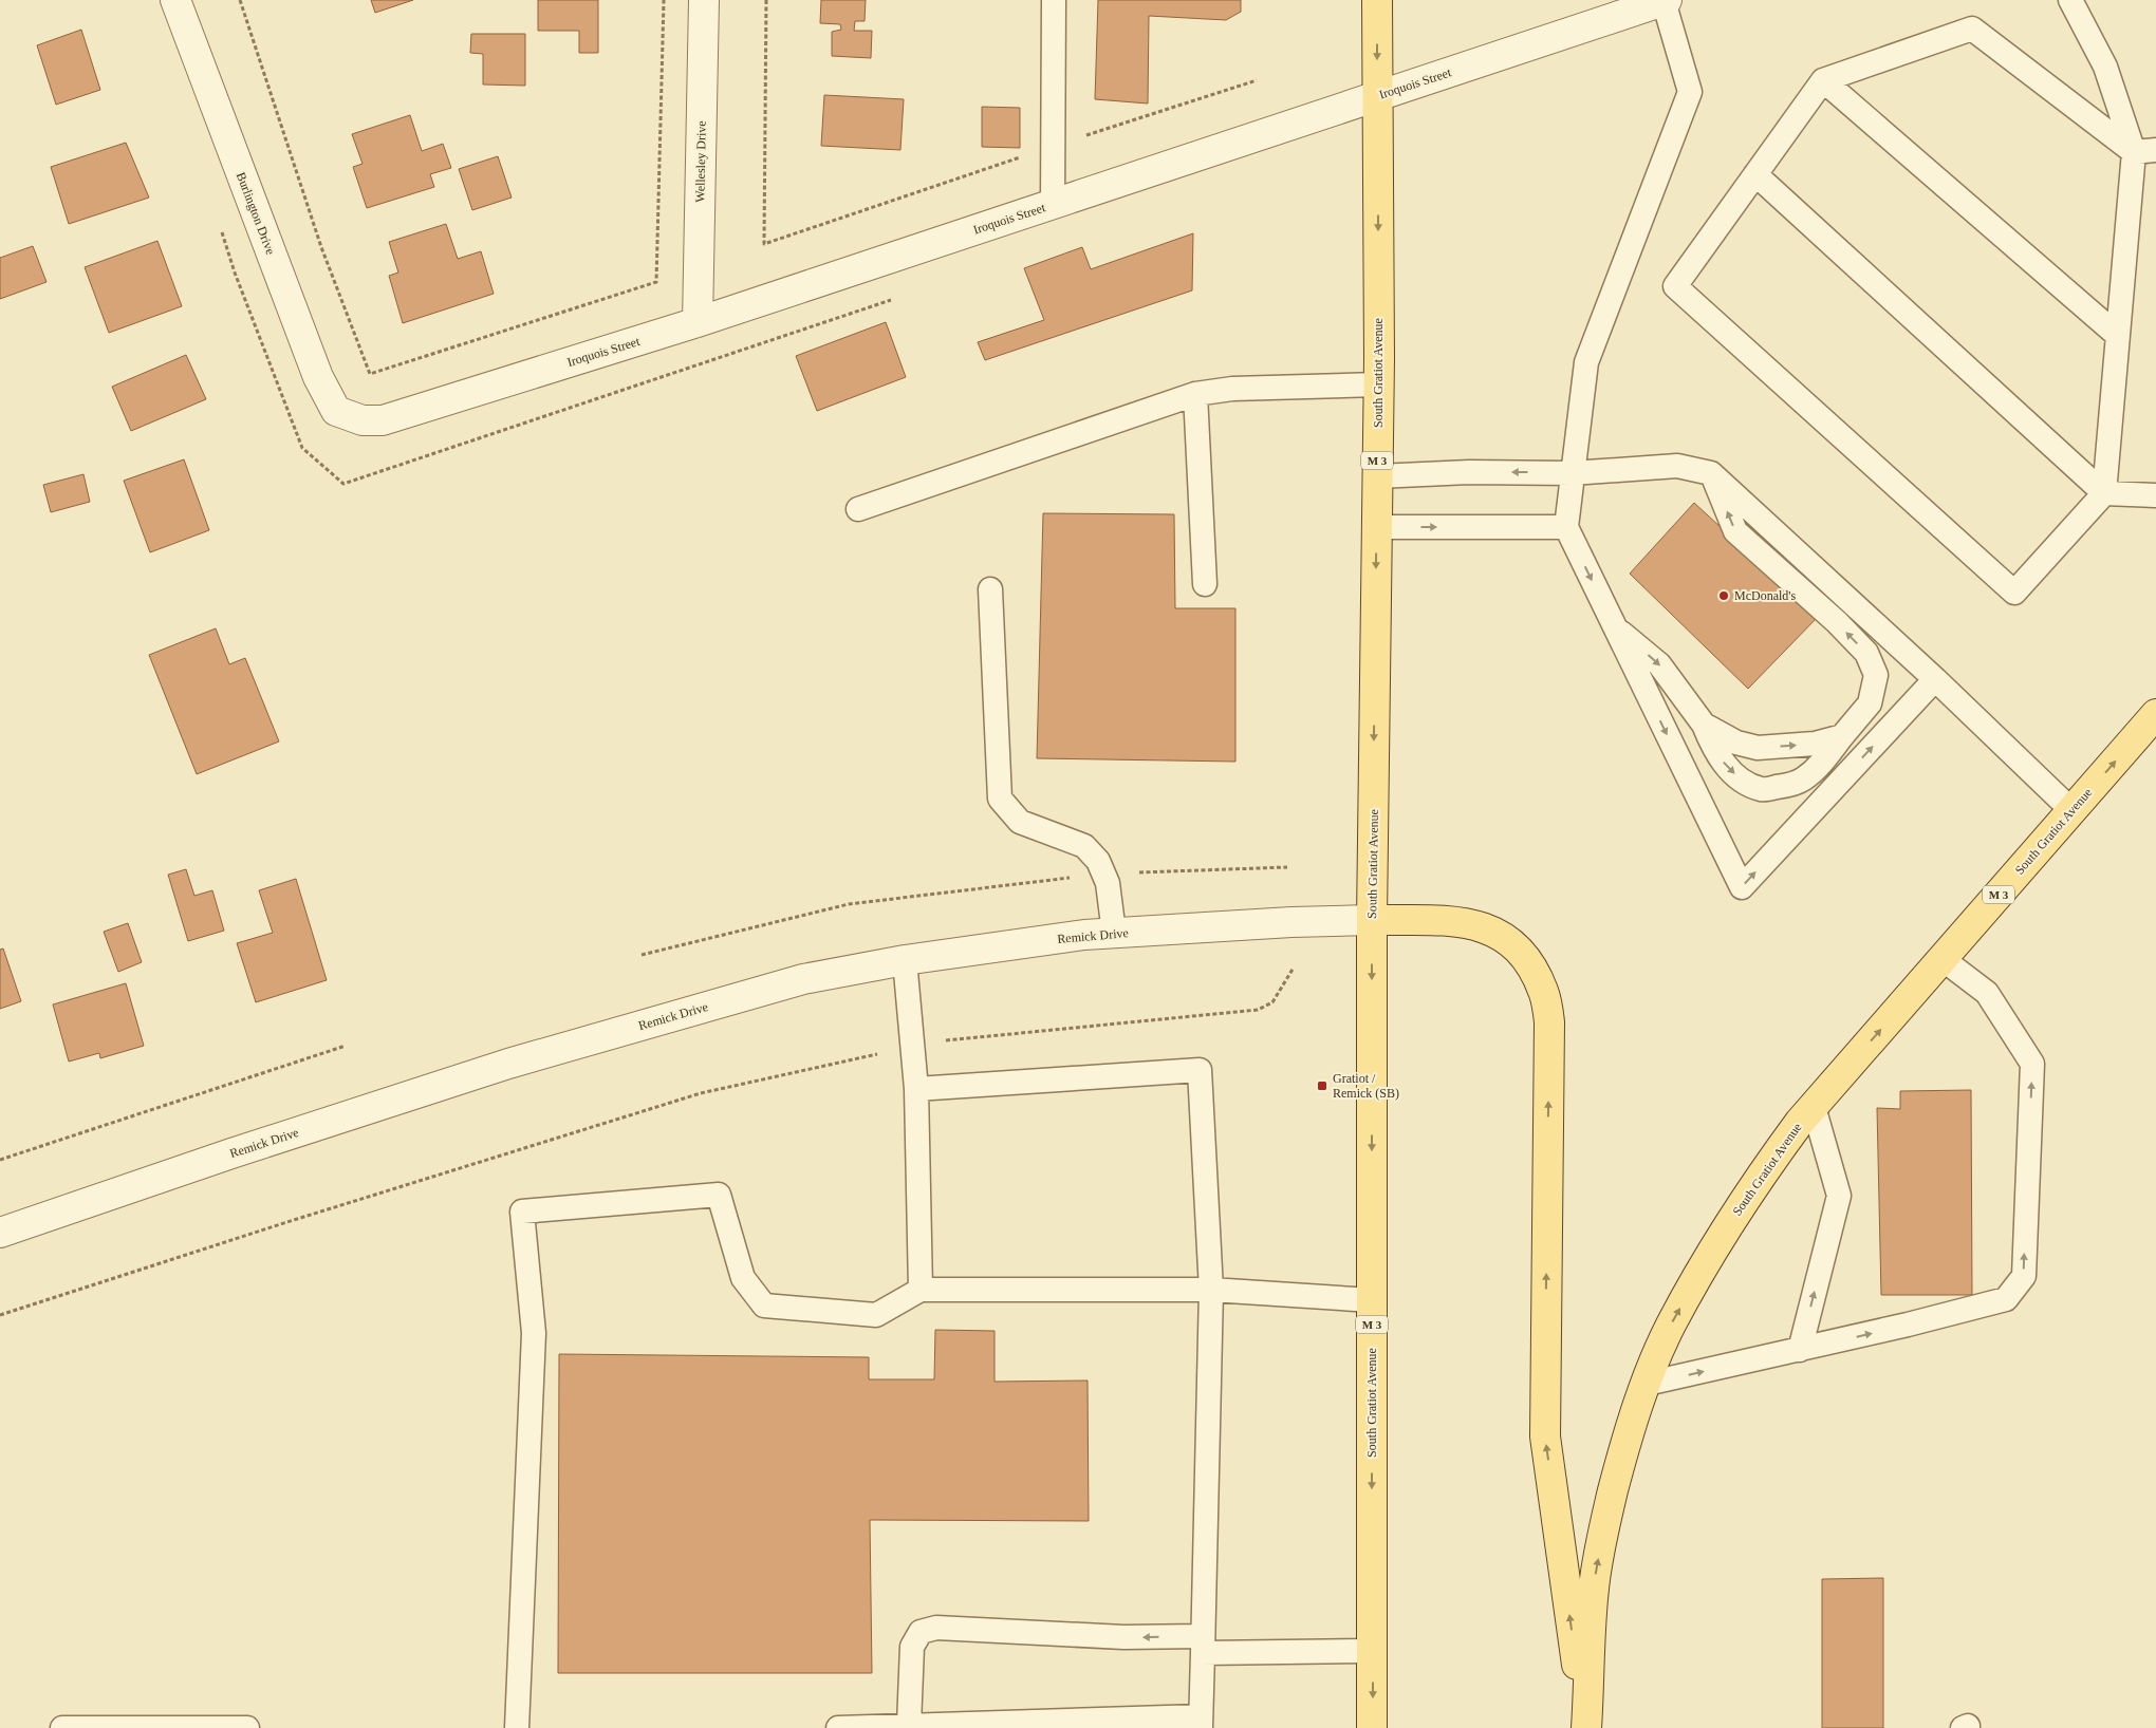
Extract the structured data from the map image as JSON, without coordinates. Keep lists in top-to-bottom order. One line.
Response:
{"streets":{"main road":["South Gratiot Avenue","M 3"],"street":["Iroquois Street","Wellesley Drive","Burlington Drive","Remick Drive"]},"crossings":[["Iroquois Street","Wellesley Drive"],["Iroquois Street","Burlington Drive"],["Iroquois Street","South Gratiot Avenue"],["South Gratiot Avenue","Remick Drive"]],"places":{"other":["McDonald's"],"transit":["Gratiot / Remick (SB)"]}}
